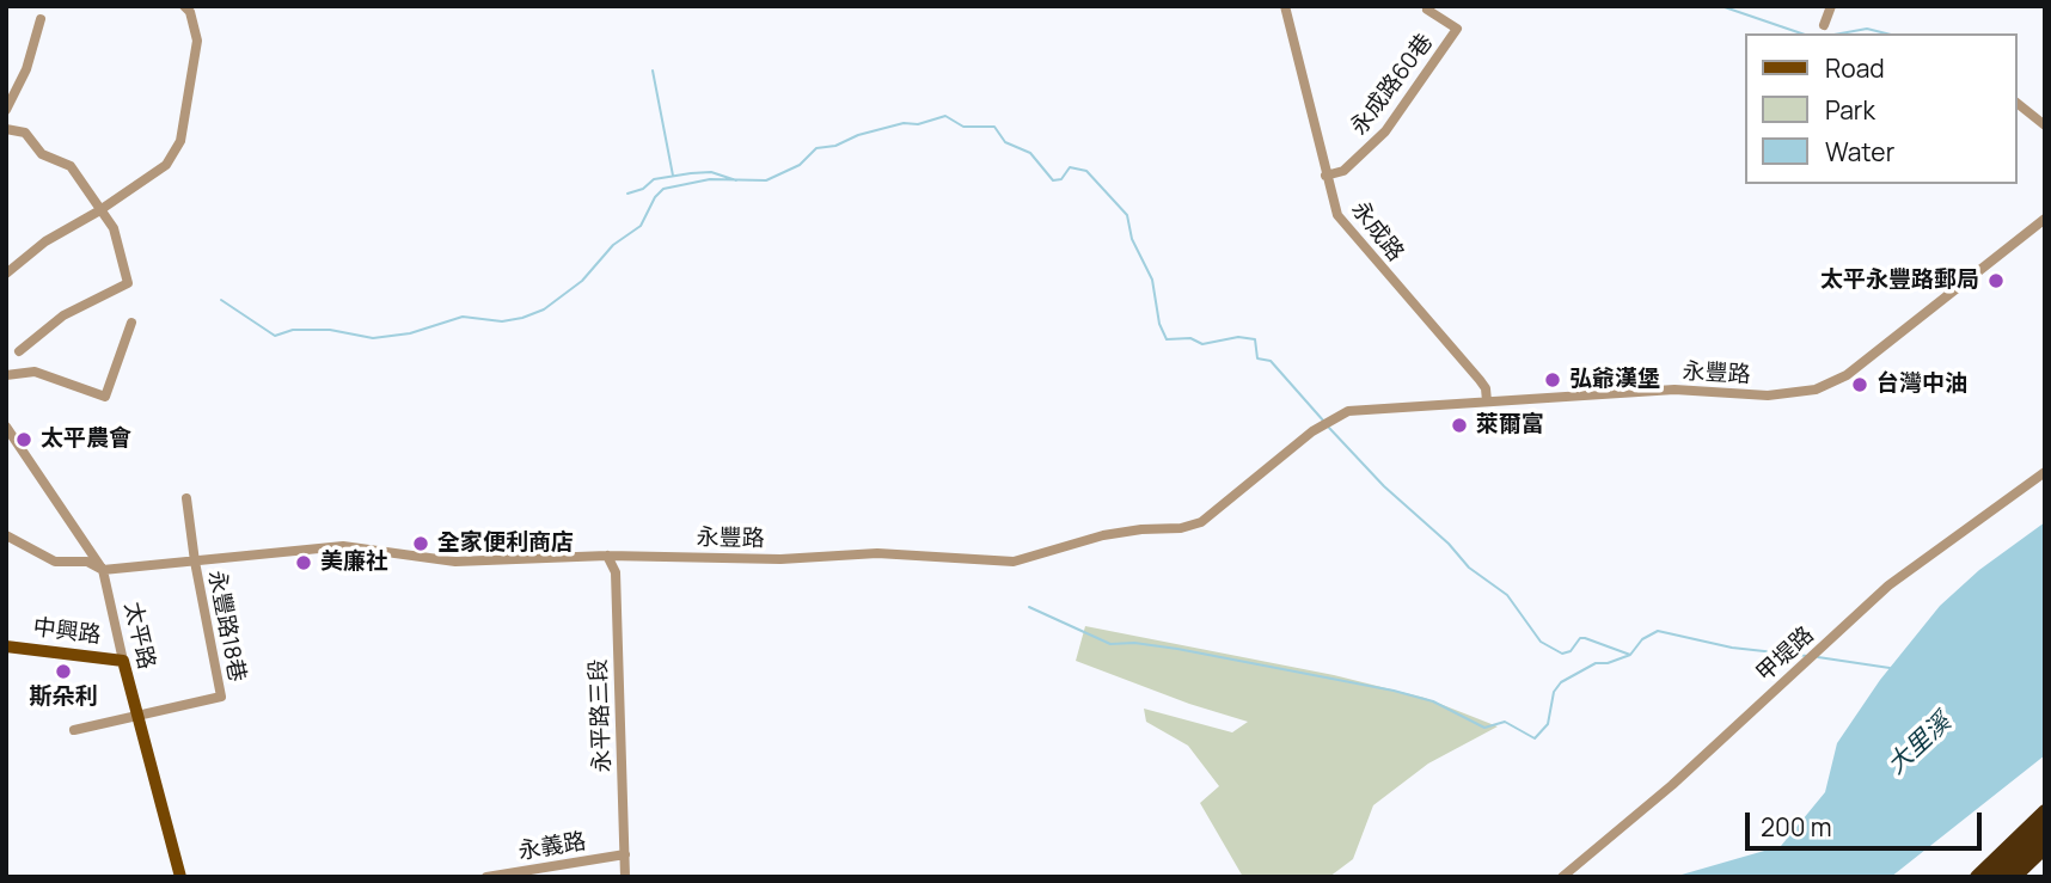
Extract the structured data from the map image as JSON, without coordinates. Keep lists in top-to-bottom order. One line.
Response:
{"streets":{"main road":["中興路","太平路"],"street":["永成路60巷","永成路","永豐路","永豐路18巷","甲堤路","永平路三段","永義路"]},"crossings":[["永成路60巷","永成路"],["永成路","永豐路"],["永豐路","永豐路18巷"],["永豐路","太平路"],["永豐路","永平路三段"],["永豐路18巷","太平路"],["中興路","太平路"],["永平路三段","永義路"]],"water":["大里溪"],"places":["太平永豐路郵局","弘爺漢堡","台灣中油","萊爾富","太平農會","全家便利商店","美廉社","斯朵利"],"legend":["Road","Park","Water"],"scale_bar":"200 m"}
